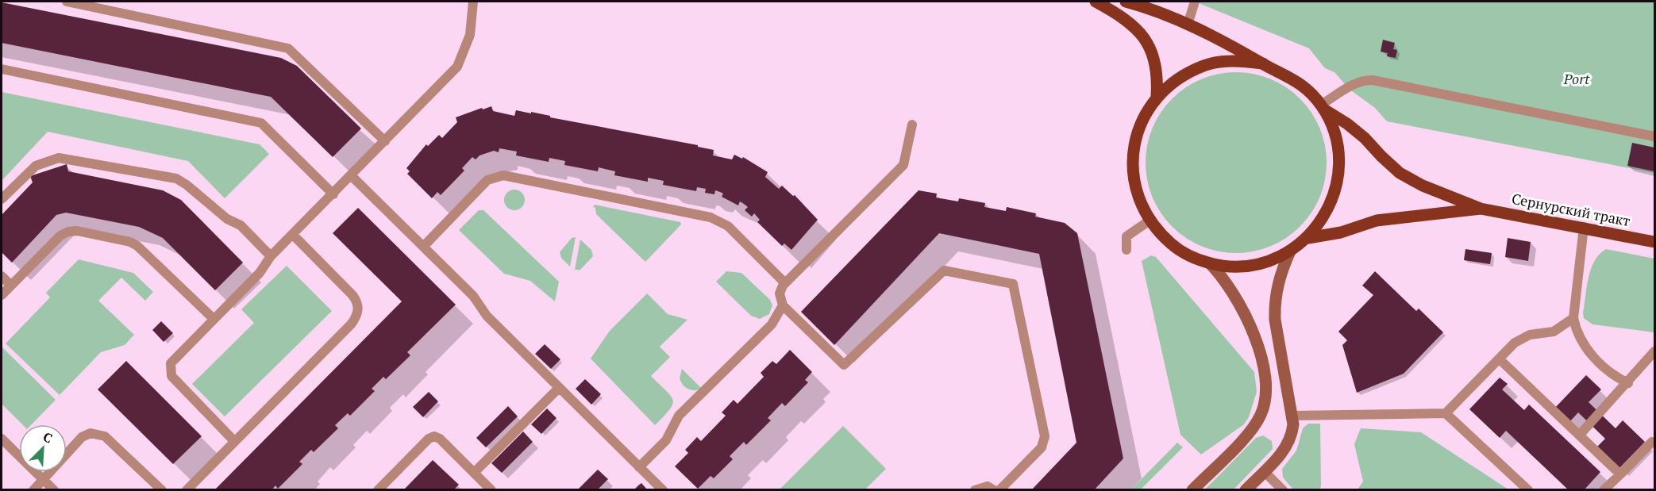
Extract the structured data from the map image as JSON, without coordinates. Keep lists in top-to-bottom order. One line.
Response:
{"streets":{"main road":["Сернурский тракт"]},"parks":["Port"],"north":"top right"}
